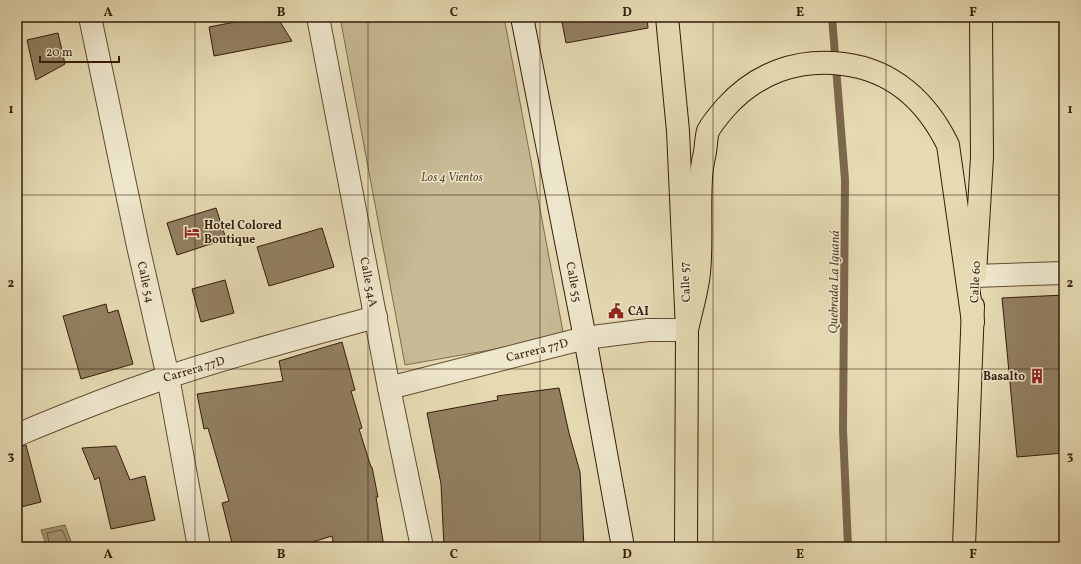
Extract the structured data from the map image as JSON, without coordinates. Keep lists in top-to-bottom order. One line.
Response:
{"streets":{"highway":["Calle 57","Calle 60"],"street":["Calle 54","Calle 54A","Calle 55","Carrera 77D"]},"crossings":[["Calle 54","Carrera 77D"],["Calle 54A","Carrera 77D"],["Calle 55","Carrera 77D"],["Calle 57","Carrera 77D"]],"water":["Quebrada La Iguaná"],"parks":["Los 4 Vientos"],"places":{"hotel":["Hotel Colored Boutique"],"public building":["CAI"],"building":["Basalto"]},"scale_bar":"20 m","grid":{"columns":["A","B","C","D","E","F"],"rows":["1","2","3"]}}
